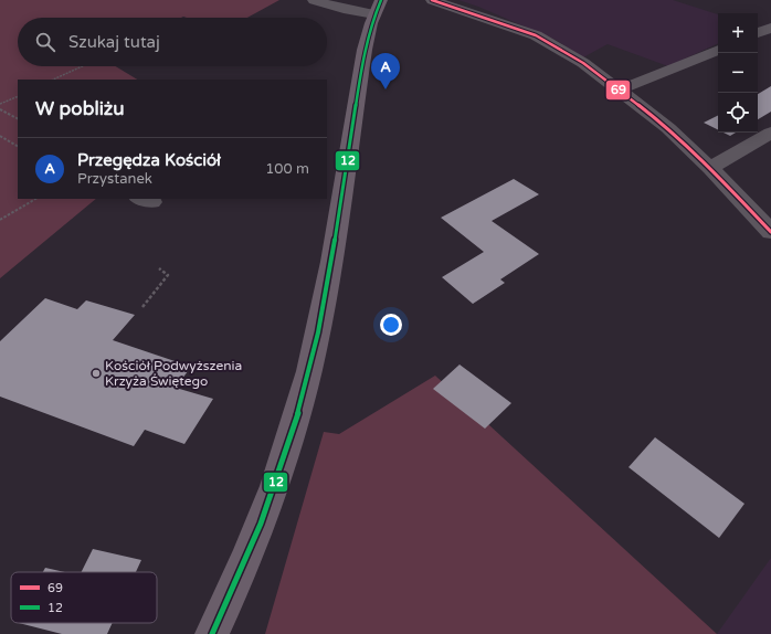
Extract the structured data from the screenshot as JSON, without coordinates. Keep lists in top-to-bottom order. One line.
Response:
{"places":["Kościół Podwyższenia Krzyża Świętego"],"lines":["transit line 69","transit line 12"],"legend":["69","12"],"page":{"map_buttons":["+","−"],"search":"Szukaj tutaj","pins":"A","heading":"W pobliżu","list":[{"mark":"A","name":"Przegędza Kościół","note":"Przystanek","value":"100 m"}]}}
